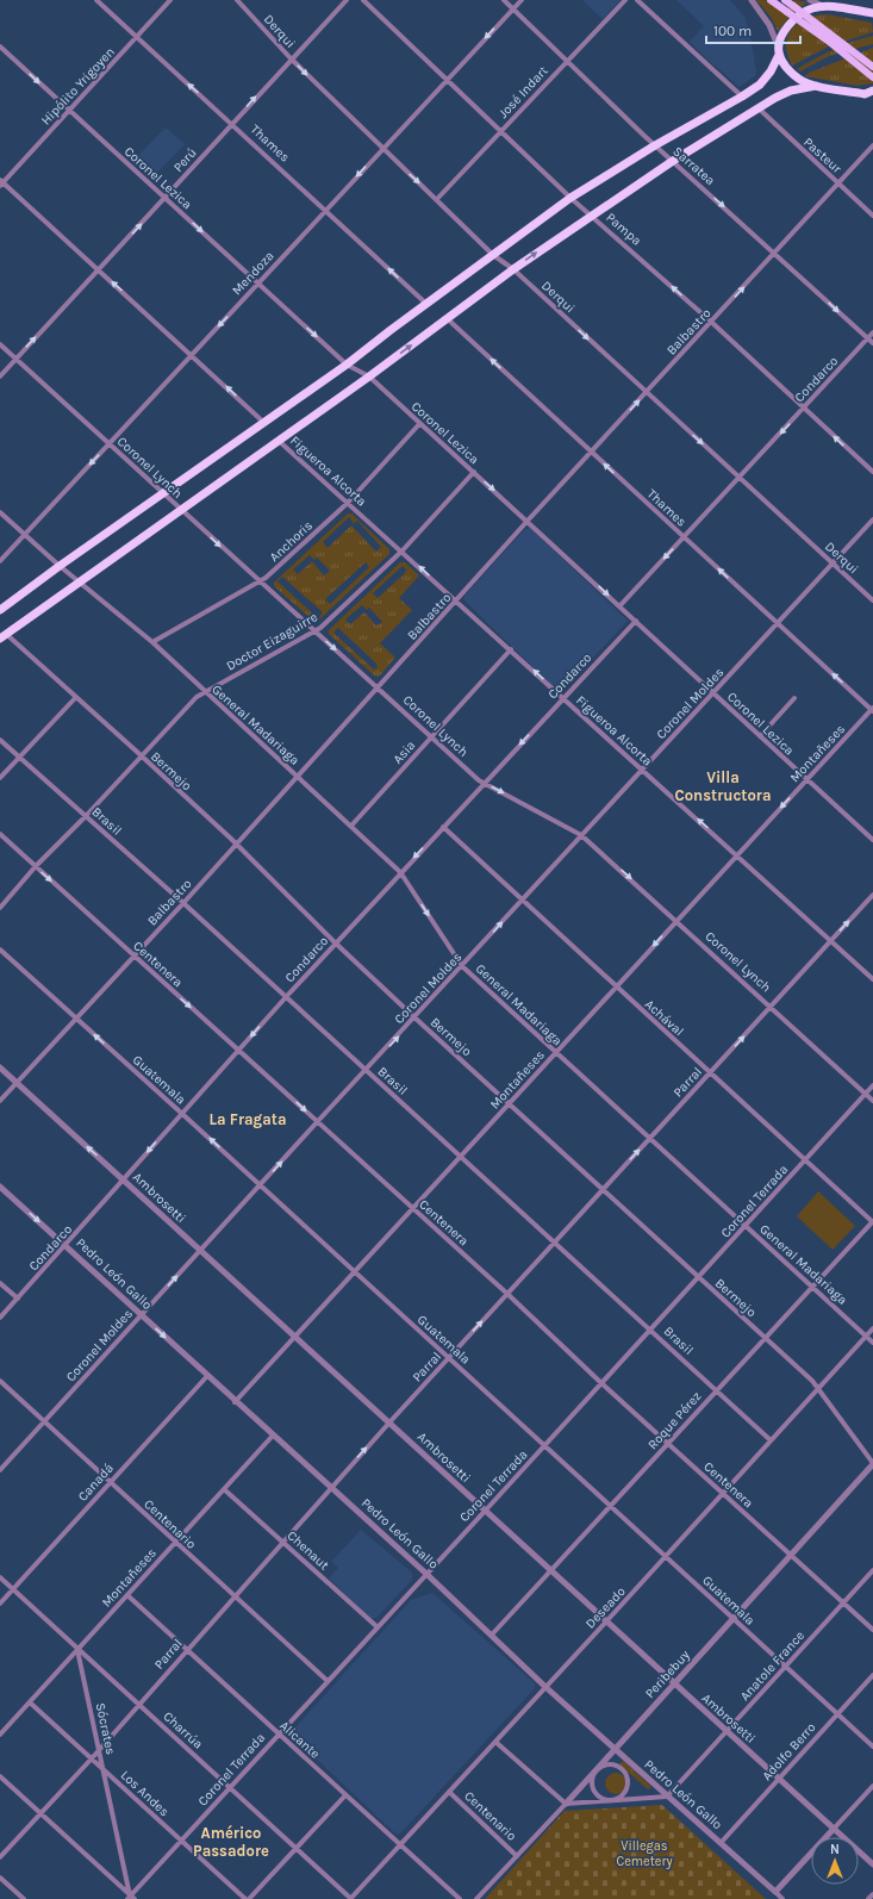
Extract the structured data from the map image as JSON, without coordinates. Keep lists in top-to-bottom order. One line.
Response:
{"streets":{"street":["Derqui","Hipólito Yrigoyen","José Indart","Thames","Pasteur","Perú","Sarratea","Coronel Lezica","Pampa","Mendoza","Balbastro","Condarco","Coronel Lynch","Figueroa Alcorta","Anchoris","Doctor Eizaguirre","Coronel Moldes","General Madariaga","Asia","Montañeses","Bermejo","Brasil","Centenera","Achával","Guatemala","Parral","Ambrosetti","Coronel Terrada","Pedro León Gallo","Roque Pérez","Canadá","Centenario","Chenaut","Deseado","Anatole France","Peribebuy","Sócrates","Charrúa","Alicante","Adolfo Berro","Los Andes"]},"crossings":[["Derqui","José Indart"],["Derqui","Perú"],["Derqui","Mendoza"],["Derqui","Balbastro"],["Derqui","Condarco"],["Derqui","Coronel Moldes"],["Hipólito Yrigoyen","Thames"],["Hipólito Yrigoyen","Coronel Lezica"],["José Indart","Sarratea"],["José Indart","Pampa"],["Thames","Perú"],["Thames","Mendoza"],["Thames","Balbastro"],["Thames","Condarco"],["Thames","Coronel Moldes"],["Thames","Montañeses"],["Pasteur","Balbastro"],["Perú","Coronel Lezica"],["Perú","Coronel Lynch"],["Sarratea","Mendoza"],["Sarratea","Balbastro"],["Sarratea","Condarco"],["Coronel Lezica","Mendoza"],["Coronel Lezica","Balbastro"],["Coronel Lezica","Condarco"],["Coronel Lezica","Anchoris"],["Coronel Lezica","Doctor Eizaguirre"],["Coronel Lezica","Coronel Moldes"],["Coronel Lezica","Montañeses"],["Pampa","Mendoza"],["Pampa","Balbastro"],["Pampa","Condarco"],["Mendoza","Coronel Lynch"],["Mendoza","General Madariaga"],["Balbastro","Coronel Lynch"],["Balbastro","Figueroa Alcorta"],["Balbastro","General Madariaga"],["Balbastro","Bermejo"],["Balbastro","Brasil"],["Balbastro","Centenera"],["Balbastro","Guatemala"],["Balbastro","Ambrosetti"],["Condarco","Coronel Lynch"],["Condarco","Figueroa Alcorta"],["Condarco","General Madariaga"],["Condarco","Bermejo"],["Condarco","Brasil"],["Condarco","Centenera"],["Condarco","Achával"],["Condarco","Guatemala"],["Condarco","Ambrosetti"],["Condarco","Pedro León Gallo"],["Coronel Lynch","Anchoris"],["Coronel Lynch","Doctor Eizaguirre"],["Coronel Lynch","Coronel Moldes"],["Coronel Lynch","Asia"],["Coronel Lynch","Montañeses"],["Coronel Lynch","Parral"],["Coronel Lynch","Coronel Terrada"],["Figueroa Alcorta","Anchoris"],["Figueroa Alcorta","Doctor Eizaguirre"],["Figueroa Alcorta","Coronel Moldes"],["Figueroa Alcorta","Asia"],["Figueroa Alcorta","Montañeses"],["Figueroa Alcorta","Parral"],["Anchoris","General Madariaga"],["Doctor Eizaguirre","General Madariaga"],["Doctor Eizaguirre","Bermejo"],["Doctor Eizaguirre","Brasil"],["Doctor Eizaguirre","Centenera"],["Coronel Moldes","General Madariaga"],["Coronel Moldes","Bermejo"],["Coronel Moldes","Brasil"],["Coronel Moldes","Centenera"],["Coronel Moldes","Achával"],["Coronel Moldes","Guatemala"],["Coronel Moldes","Ambrosetti"],["Coronel Moldes","Pedro León Gallo"],["Coronel Moldes","Centenario"],["General Madariaga","Asia"],["General Madariaga","Montañeses"],["General Madariaga","Parral"],["General Madariaga","Coronel Terrada"],["General Madariaga","Roque Pérez"],["General Madariaga","Deseado"],["Montañeses","Bermejo"],["Montañeses","Brasil"],["Montañeses","Centenera"],["Montañeses","Achával"],["Montañeses","Guatemala"],["Montañeses","Ambrosetti"],["Montañeses","Pedro León Gallo"],["Montañeses","Centenario"],["Montañeses","Chenaut"],["Montañeses","Sócrates"],["Montañeses","Charrúa"],["Montañeses","Alicante"],["Montañeses","Los Andes"],["Bermejo","Parral"],["Bermejo","Coronel Terrada"],["Bermejo","Roque Pérez"],["Bermejo","Deseado"],["Bermejo","Peribebuy"],["Brasil","Parral"],["Brasil","Coronel Terrada"],["Brasil","Roque Pérez"],["Brasil","Deseado"],["Centenera","Parral"],["Centenera","Coronel Terrada"],["Centenera","Roque Pérez"],["Centenera","Deseado"],["Centenera","Anatole France"],["Centenera","Peribebuy"],["Achával","Parral"],["Achával","Coronel Terrada"],["Achával","Roque Pérez"],["Guatemala","Parral"],["Guatemala","Coronel Terrada"],["Guatemala","Roque Pérez"],["Guatemala","Deseado"],["Guatemala","Anatole France"],["Guatemala","Peribebuy"],["Guatemala","Adolfo Berro"],["Parral","Ambrosetti"],["Parral","Pedro León Gallo"],["Parral","Centenario"],["Parral","Chenaut"],["Parral","Sócrates"],["Parral","Charrúa"],["Parral","Alicante"],["Parral","Los Andes"],["Ambrosetti","Coronel Terrada"],["Ambrosetti","Roque Pérez"],["Ambrosetti","Deseado"],["Ambrosetti","Anatole France"],["Ambrosetti","Peribebuy"],["Ambrosetti","Adolfo Berro"],["Coronel Terrada","Pedro León Gallo"],["Coronel Terrada","Centenario"],["Coronel Terrada","Chenaut"],["Coronel Terrada","Sócrates"],["Coronel Terrada","Charrúa"],["Coronel Terrada","Alicante"],["Coronel Terrada","Los Andes"],["Pedro León Gallo","Roque Pérez"],["Pedro León Gallo","Canadá"],["Pedro León Gallo","Deseado"],["Pedro León Gallo","Anatole France"],["Pedro León Gallo","Peribebuy"],["Pedro León Gallo","Adolfo Berro"],["Canadá","Centenario"],["Canadá","Charrúa"],["Centenario","Deseado"],["Centenario","Peribebuy"],["Deseado","Charrúa"],["Deseado","Alicante"],["Sócrates","Charrúa"],["Sócrates","Los Andes"]],"one_way":["Derqui","Thames","Perú","Sarratea","Coronel Lezica","Pampa","Mendoza","Condarco","Coronel Lynch"],"districts":["Villa Constructora","La Fragata","Américo Passadore"],"parks":["Villegas Cemetery"],"scale_bar":"100 m","north":"top"}
